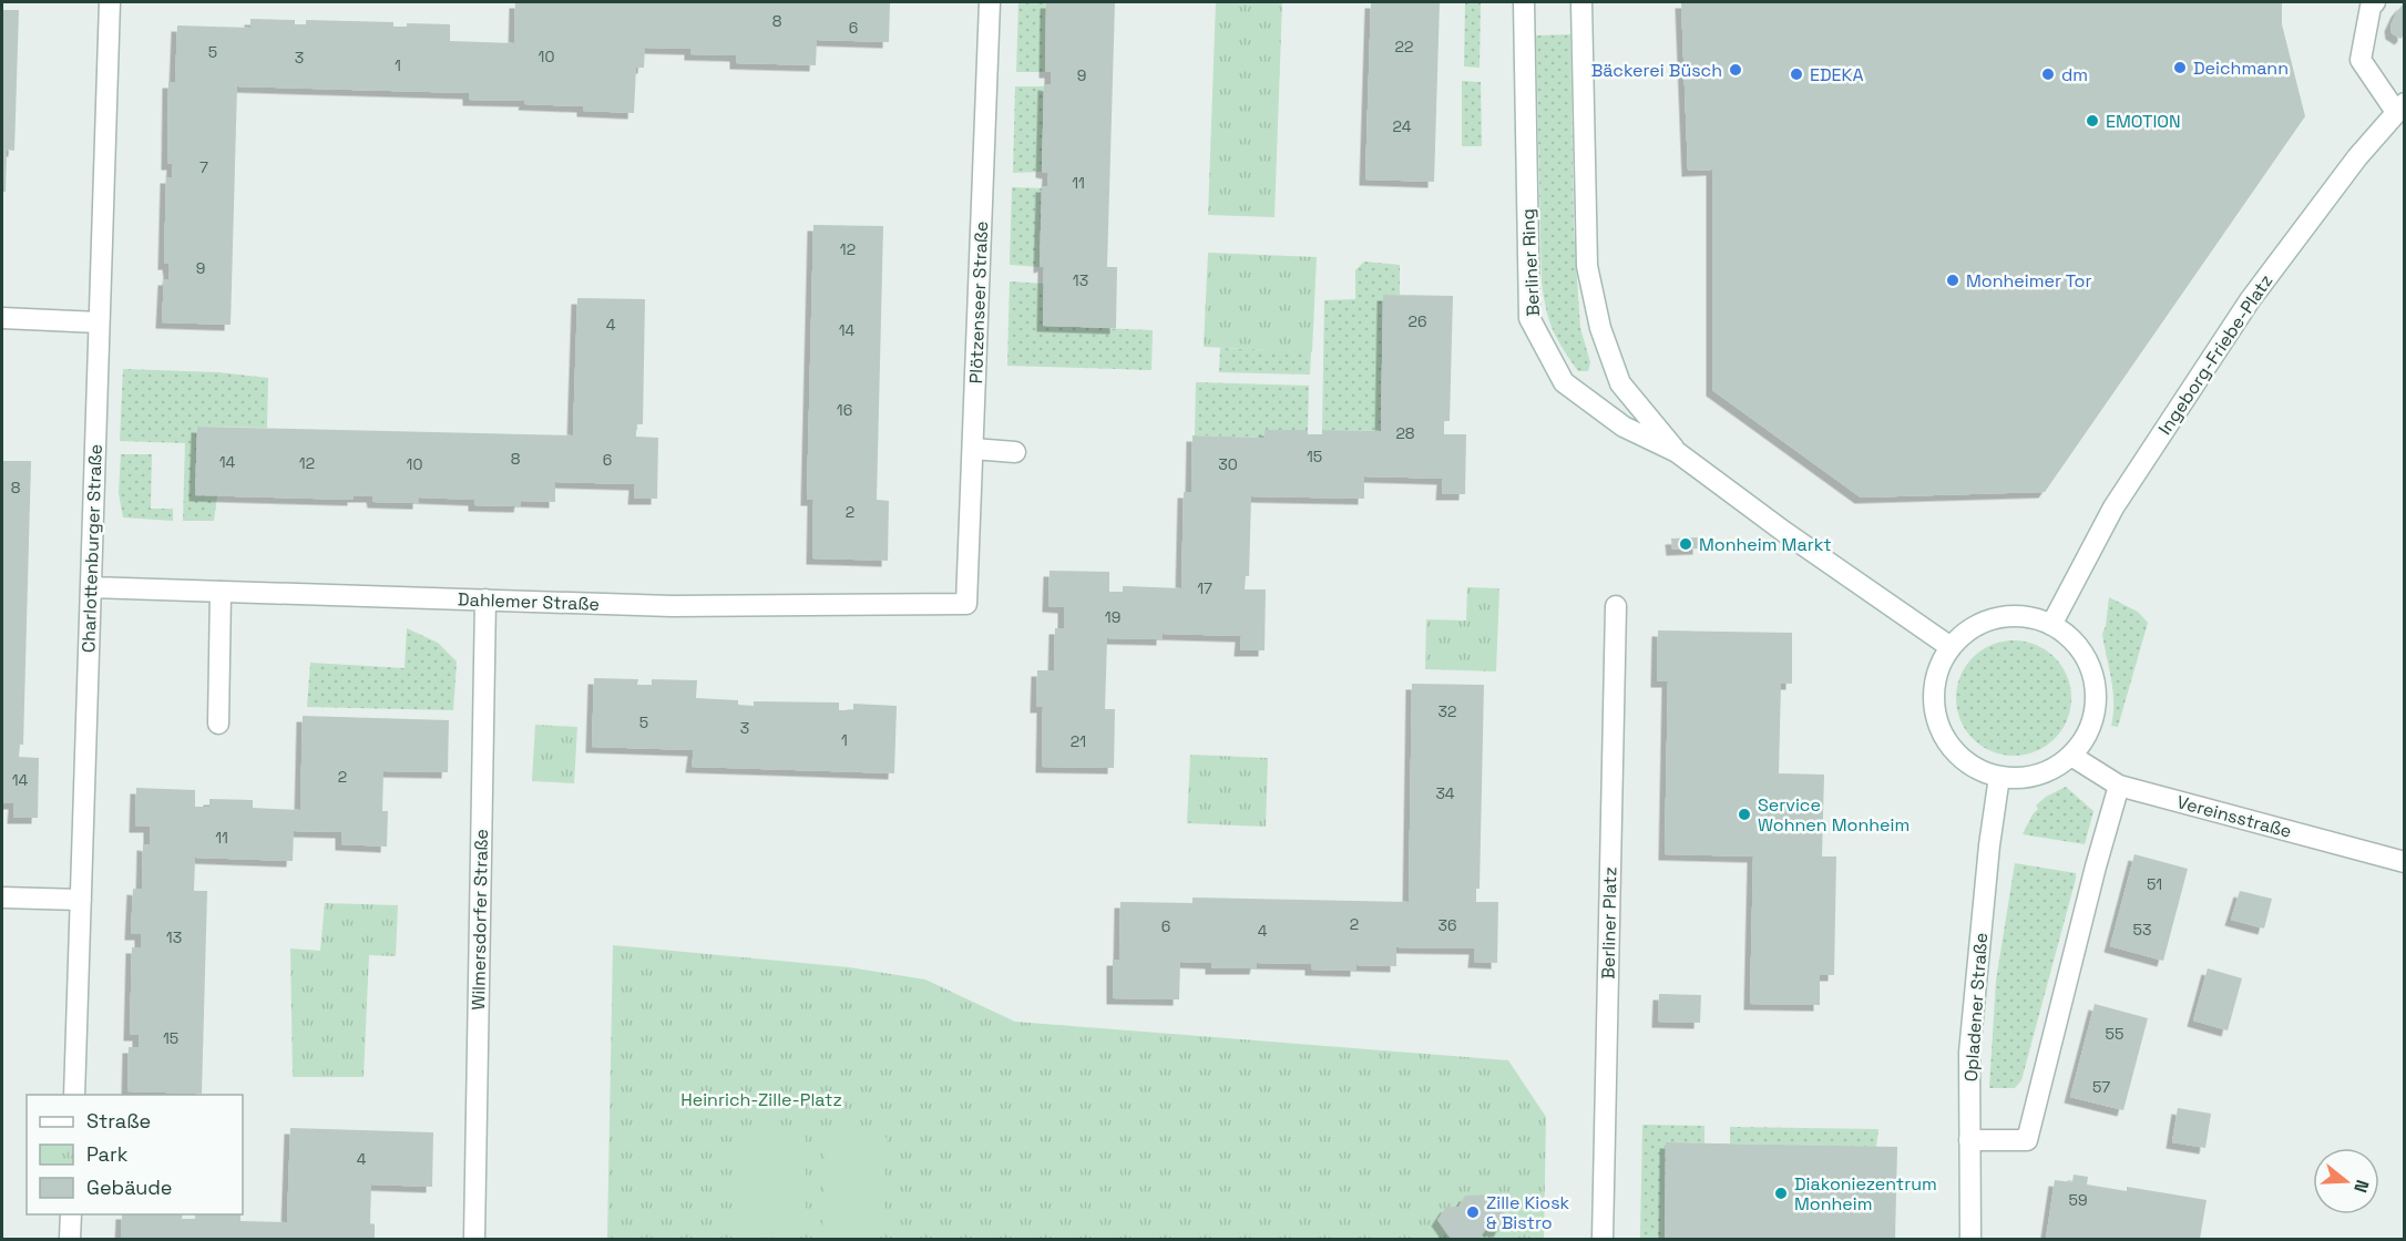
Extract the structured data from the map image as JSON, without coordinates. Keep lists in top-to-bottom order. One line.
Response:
{"streets":{"street":["Berliner Ring","Plötzenseer Straße","Ingeborg-Friebe-Platz","Charlottenburger Straße","Dahlemer Straße","Vereinsstraße","Wilmersdorfer Straße","Berliner Platz","Opladener Straße"]},"crossings":[["Berliner Ring","Ingeborg-Friebe-Platz"],["Berliner Ring","Vereinsstraße"],["Berliner Ring","Opladener Straße"],["Plötzenseer Straße","Dahlemer Straße"],["Ingeborg-Friebe-Platz","Vereinsstraße"],["Ingeborg-Friebe-Platz","Opladener Straße"],["Charlottenburger Straße","Dahlemer Straße"],["Dahlemer Straße","Wilmersdorfer Straße"],["Vereinsstraße","Opladener Straße"]],"parks":["Heinrich-Zille-Platz"],"places":["Deichmann","Bäckerei Büsch","EDEKA","dm","EMOTION","Monheimer Tor","Monheim Markt","Service Wohnen Monheim","Diakoniezentrum Monheim","Zille Kiosk & Bistro"],"house_numbers":["8","6","22","5","10","3","1","9","24","7","11","12","9","13","26","4","14","16","28","15","8","6","14","12","10","30","8","2","17","19","32","5","3","1","21","2","14","34","11","51","2","36","6","53","4","13","55","15","57","4","59"],"legend":["Straße","Park","Gebäude"],"north":"right"}
